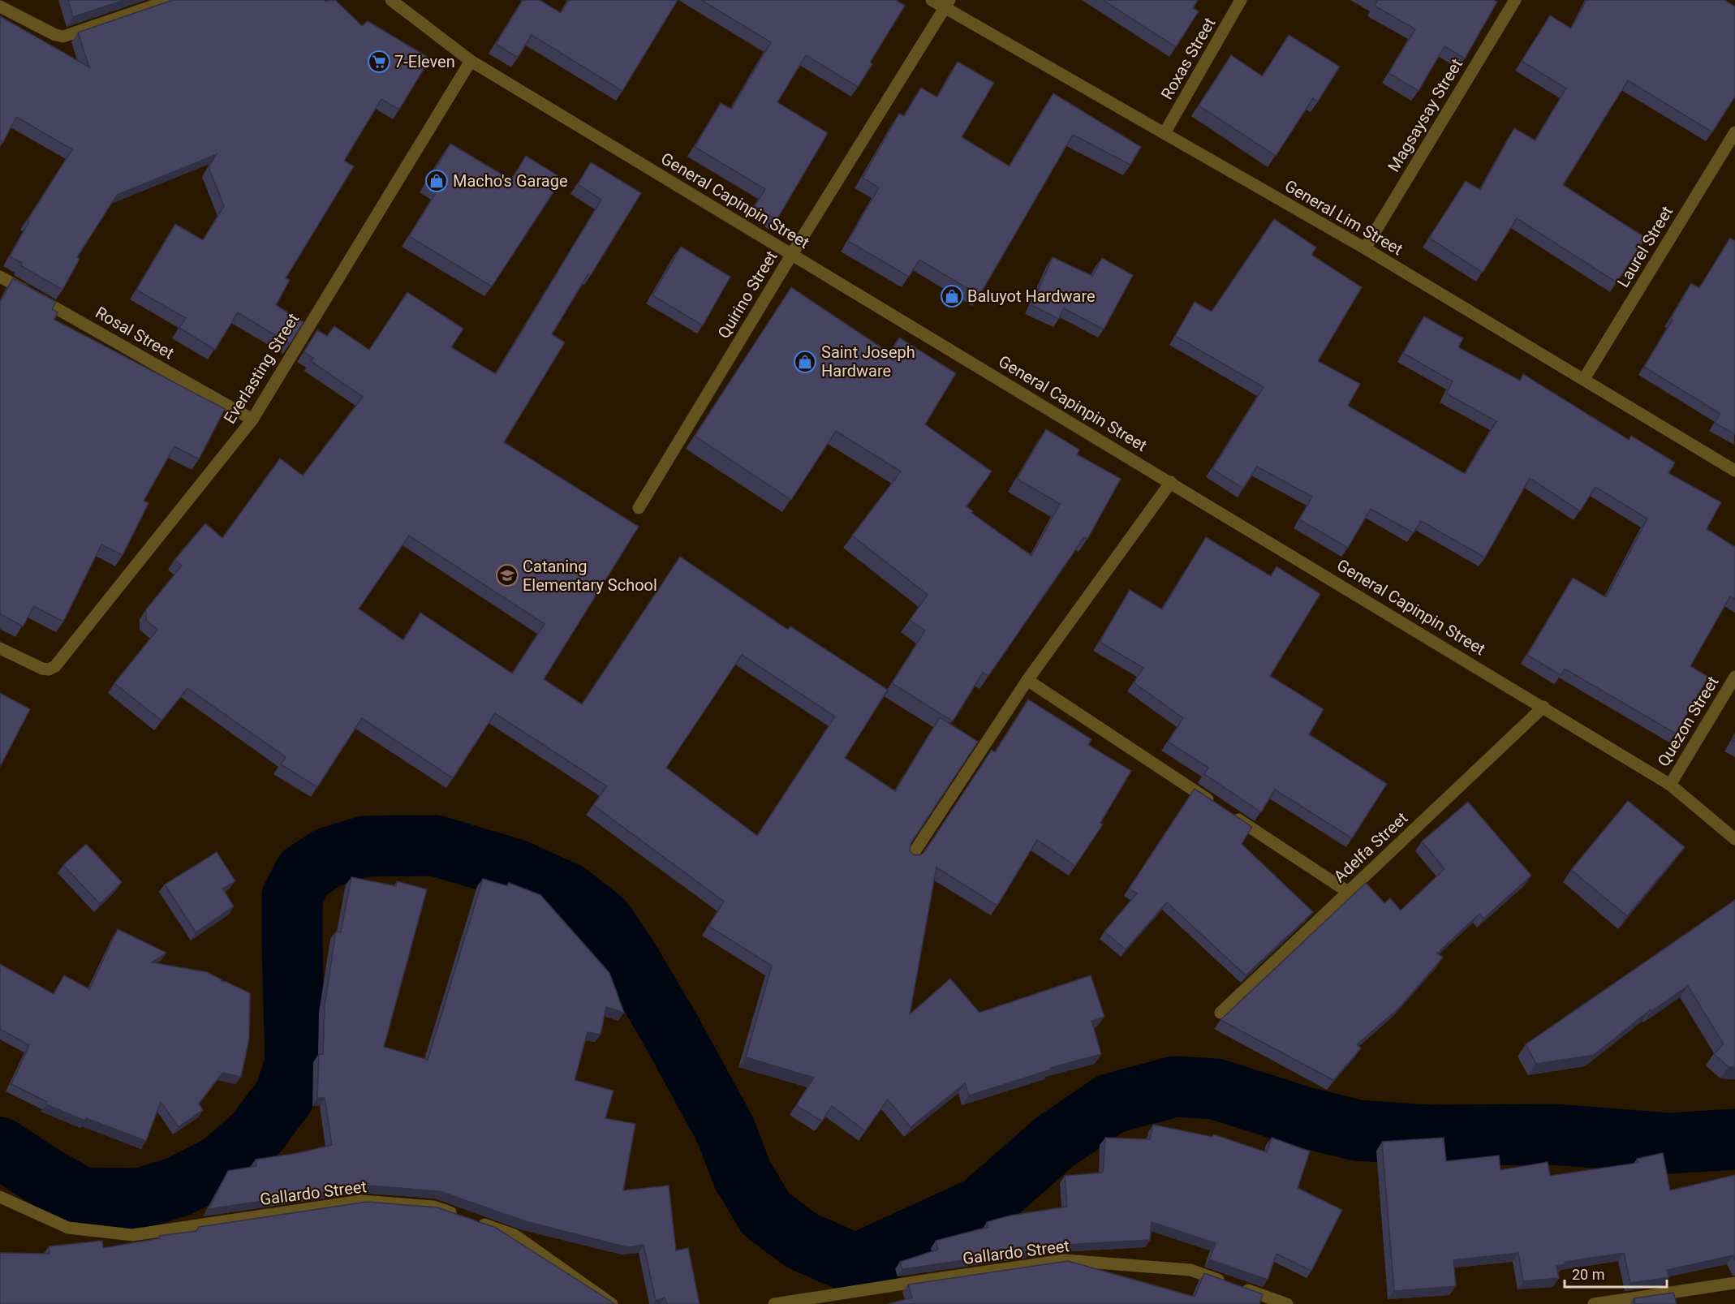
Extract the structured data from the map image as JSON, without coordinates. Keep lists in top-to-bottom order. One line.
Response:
{"streets":{"street":["Roxas Street","Magsaysay Street","General Capinpin Street","General Lim Street","Laurel Street","Quirino Street","Rosal Street","Everlasting Street","Quezon Street","Adelfa Street","Gallardo Street"]},"crossings":[["Roxas Street","General Lim Street"],["Magsaysay Street","General Lim Street"],["General Capinpin Street","Quirino Street"],["General Capinpin Street","Everlasting Street"],["General Capinpin Street","Quezon Street"],["General Capinpin Street","Adelfa Street"],["General Lim Street","Laurel Street"],["General Lim Street","Quirino Street"],["Rosal Street","Everlasting Street"]],"places":{"supermarket":["7-Eleven"],"shop":["Macho's Garage","Baluyot Hardware","Saint Joseph Hardware"],"school or university":["Cataning Elementary School"]},"scale_bar":"20 m"}
